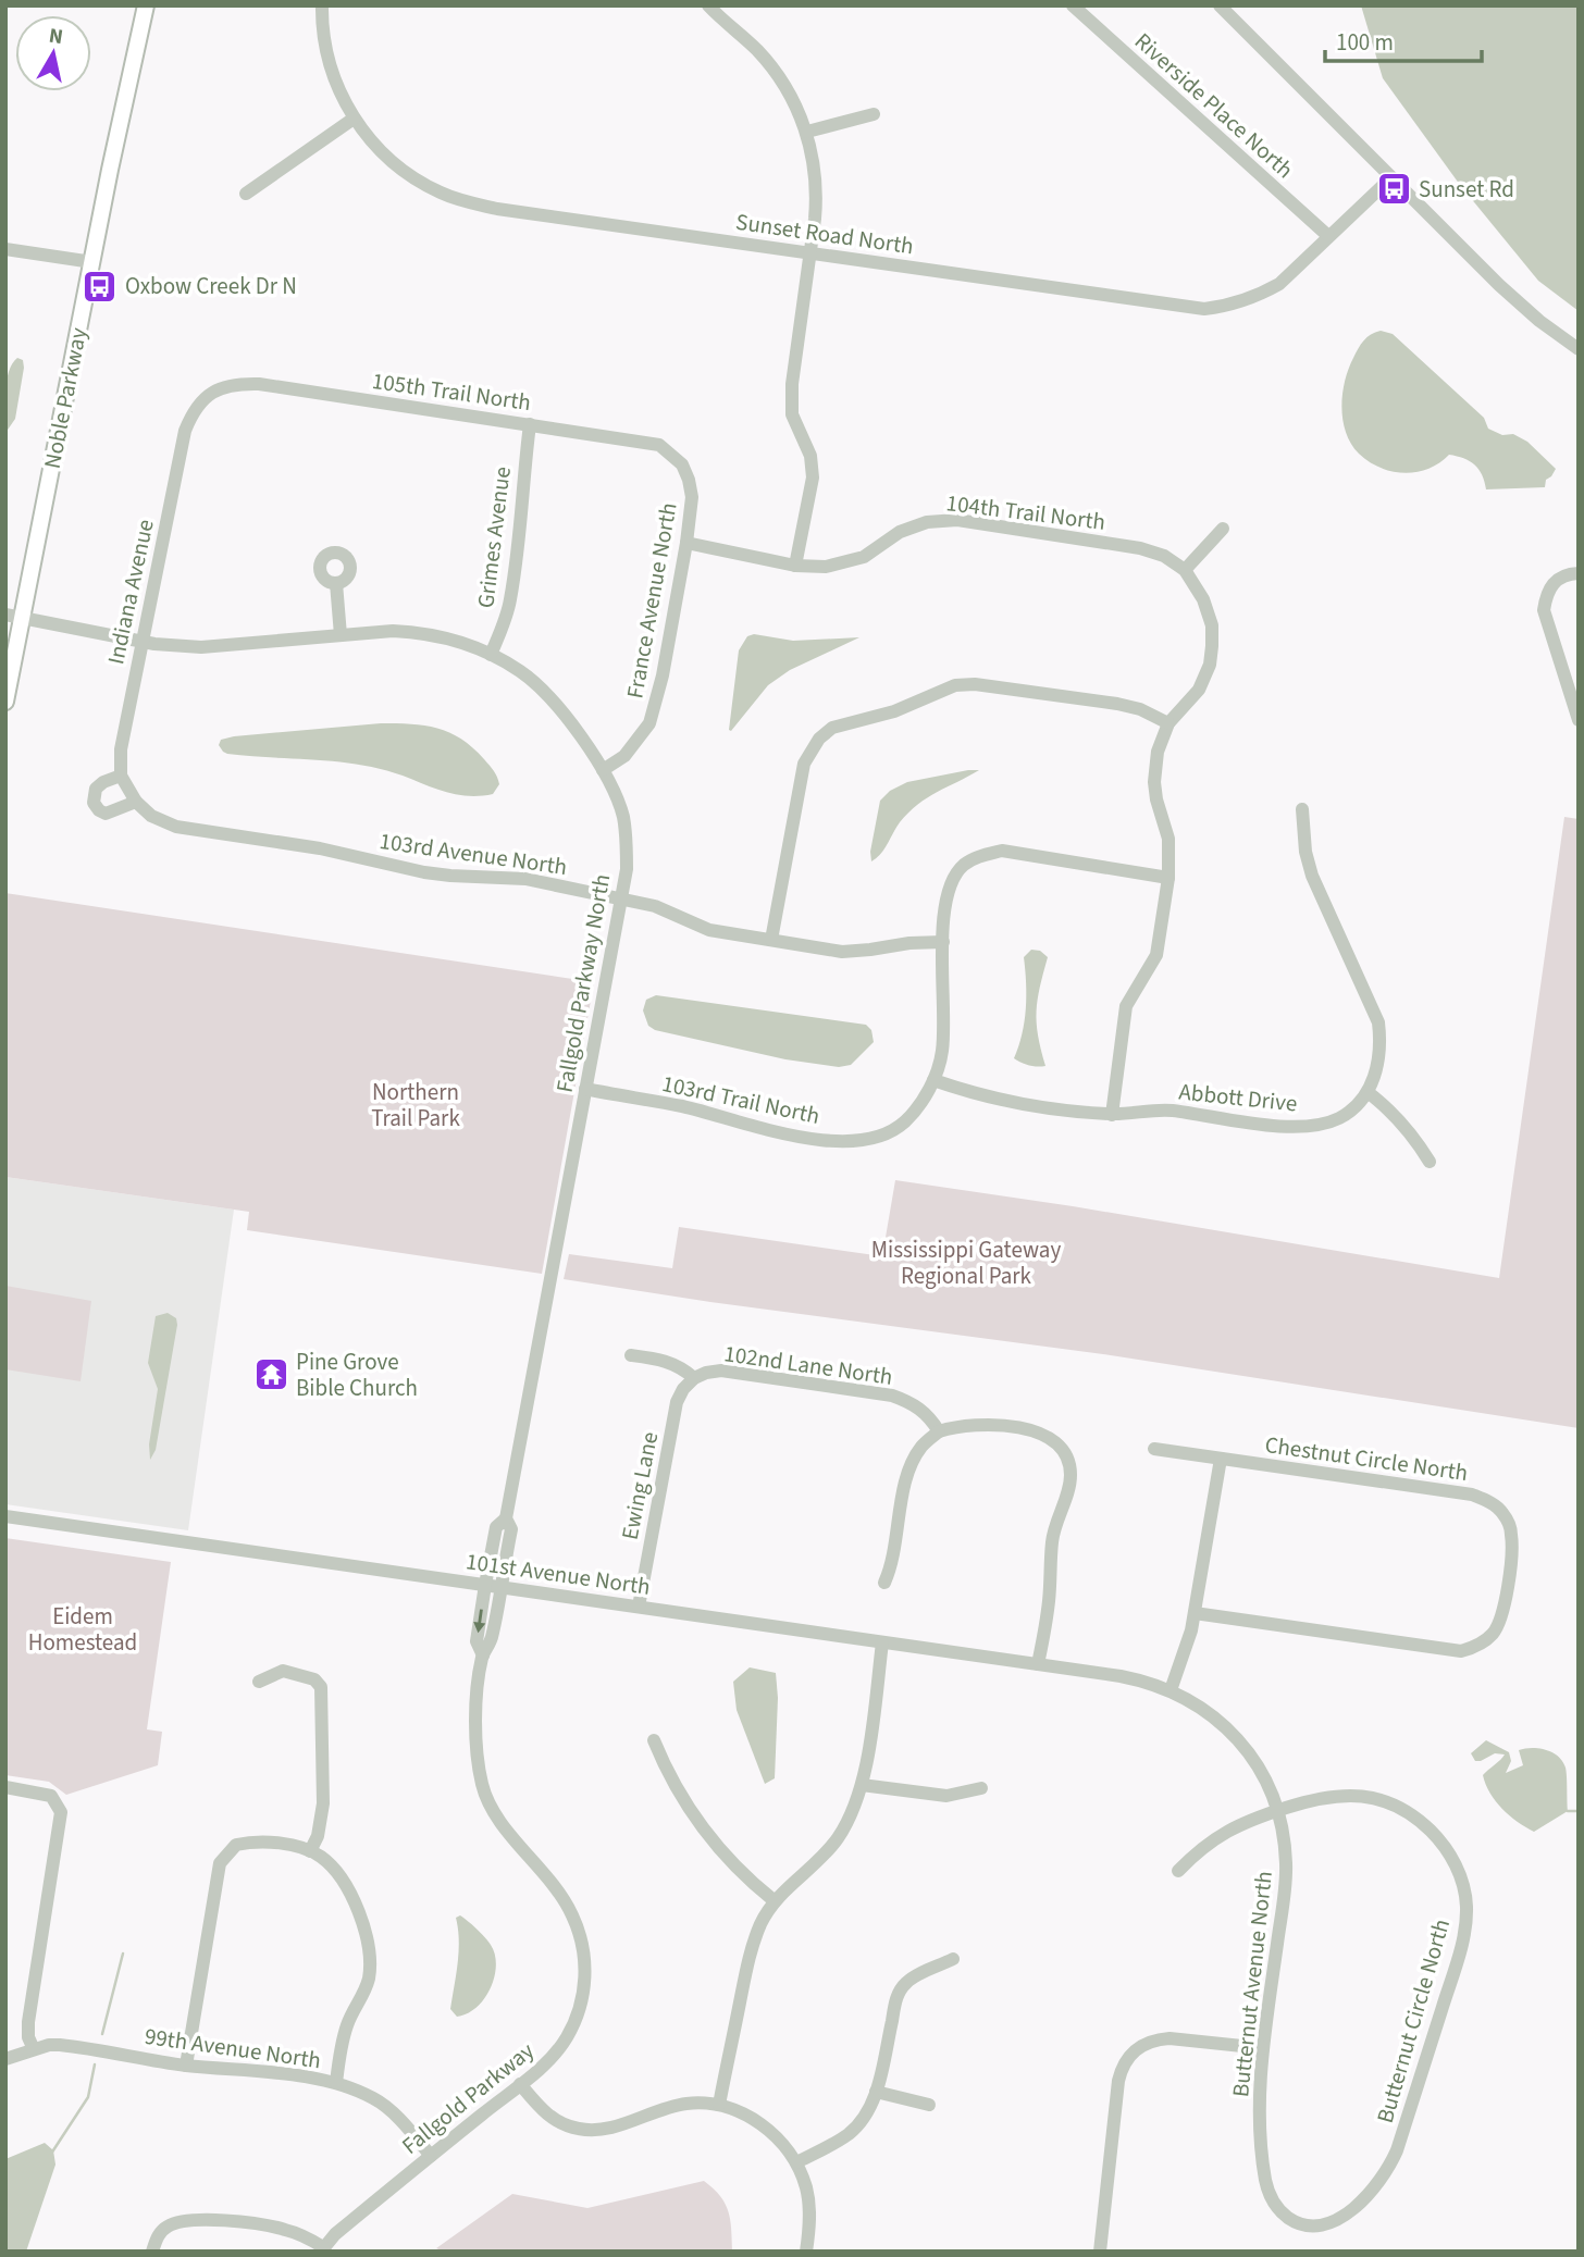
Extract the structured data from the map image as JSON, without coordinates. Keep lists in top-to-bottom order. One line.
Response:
{"streets":{"main road":["Noble Parkway"],"street":["Riverside Place North","Sunset Road North","105th Trail North","104th Trail North","Grimes Avenue","Indiana Avenue","France Avenue North","103rd Avenue North","Fallgold Parkway North","Abbott Drive","103rd Trail North","102nd Lane North","Chestnut Circle North","Ewing Lane","101st Avenue North","Butternut Avenue North","Butternut Circle North","99th Avenue North","Fallgold Parkway"]},"crossings":[["Riverside Place North","Sunset Road North"],["105th Trail North","Grimes Avenue"],["105th Trail North","Indiana Avenue"],["105th Trail North","France Avenue North"],["Noble Parkway","Fallgold Parkway North"],["104th Trail North","France Avenue North"],["Grimes Avenue","Fallgold Parkway North"],["Indiana Avenue","Fallgold Parkway North"],["France Avenue North","Fallgold Parkway North"],["103rd Avenue North","Fallgold Parkway North"],["103rd Avenue North","103rd Trail North"],["Fallgold Parkway North","103rd Trail North"],["Fallgold Parkway North","101st Avenue North"],["Fallgold Parkway North","Fallgold Parkway"],["Abbott Drive","103rd Trail North"],["102nd Lane North","Ewing Lane"],["Ewing Lane","101st Avenue North"],["101st Avenue North","Butternut Avenue North"],["Butternut Avenue North","Butternut Circle North"],["99th Avenue North","Fallgold Parkway"]],"parks":["Northern Trail Park","Mississippi Gateway Regional Park","Eidem Homestead"],"places":{"bus stop":["Sunset Rd","Oxbow Creek Dr N"],"temple":["Pine Grove Bible Church"]},"scale_bar":"100 m","north":"top"}
